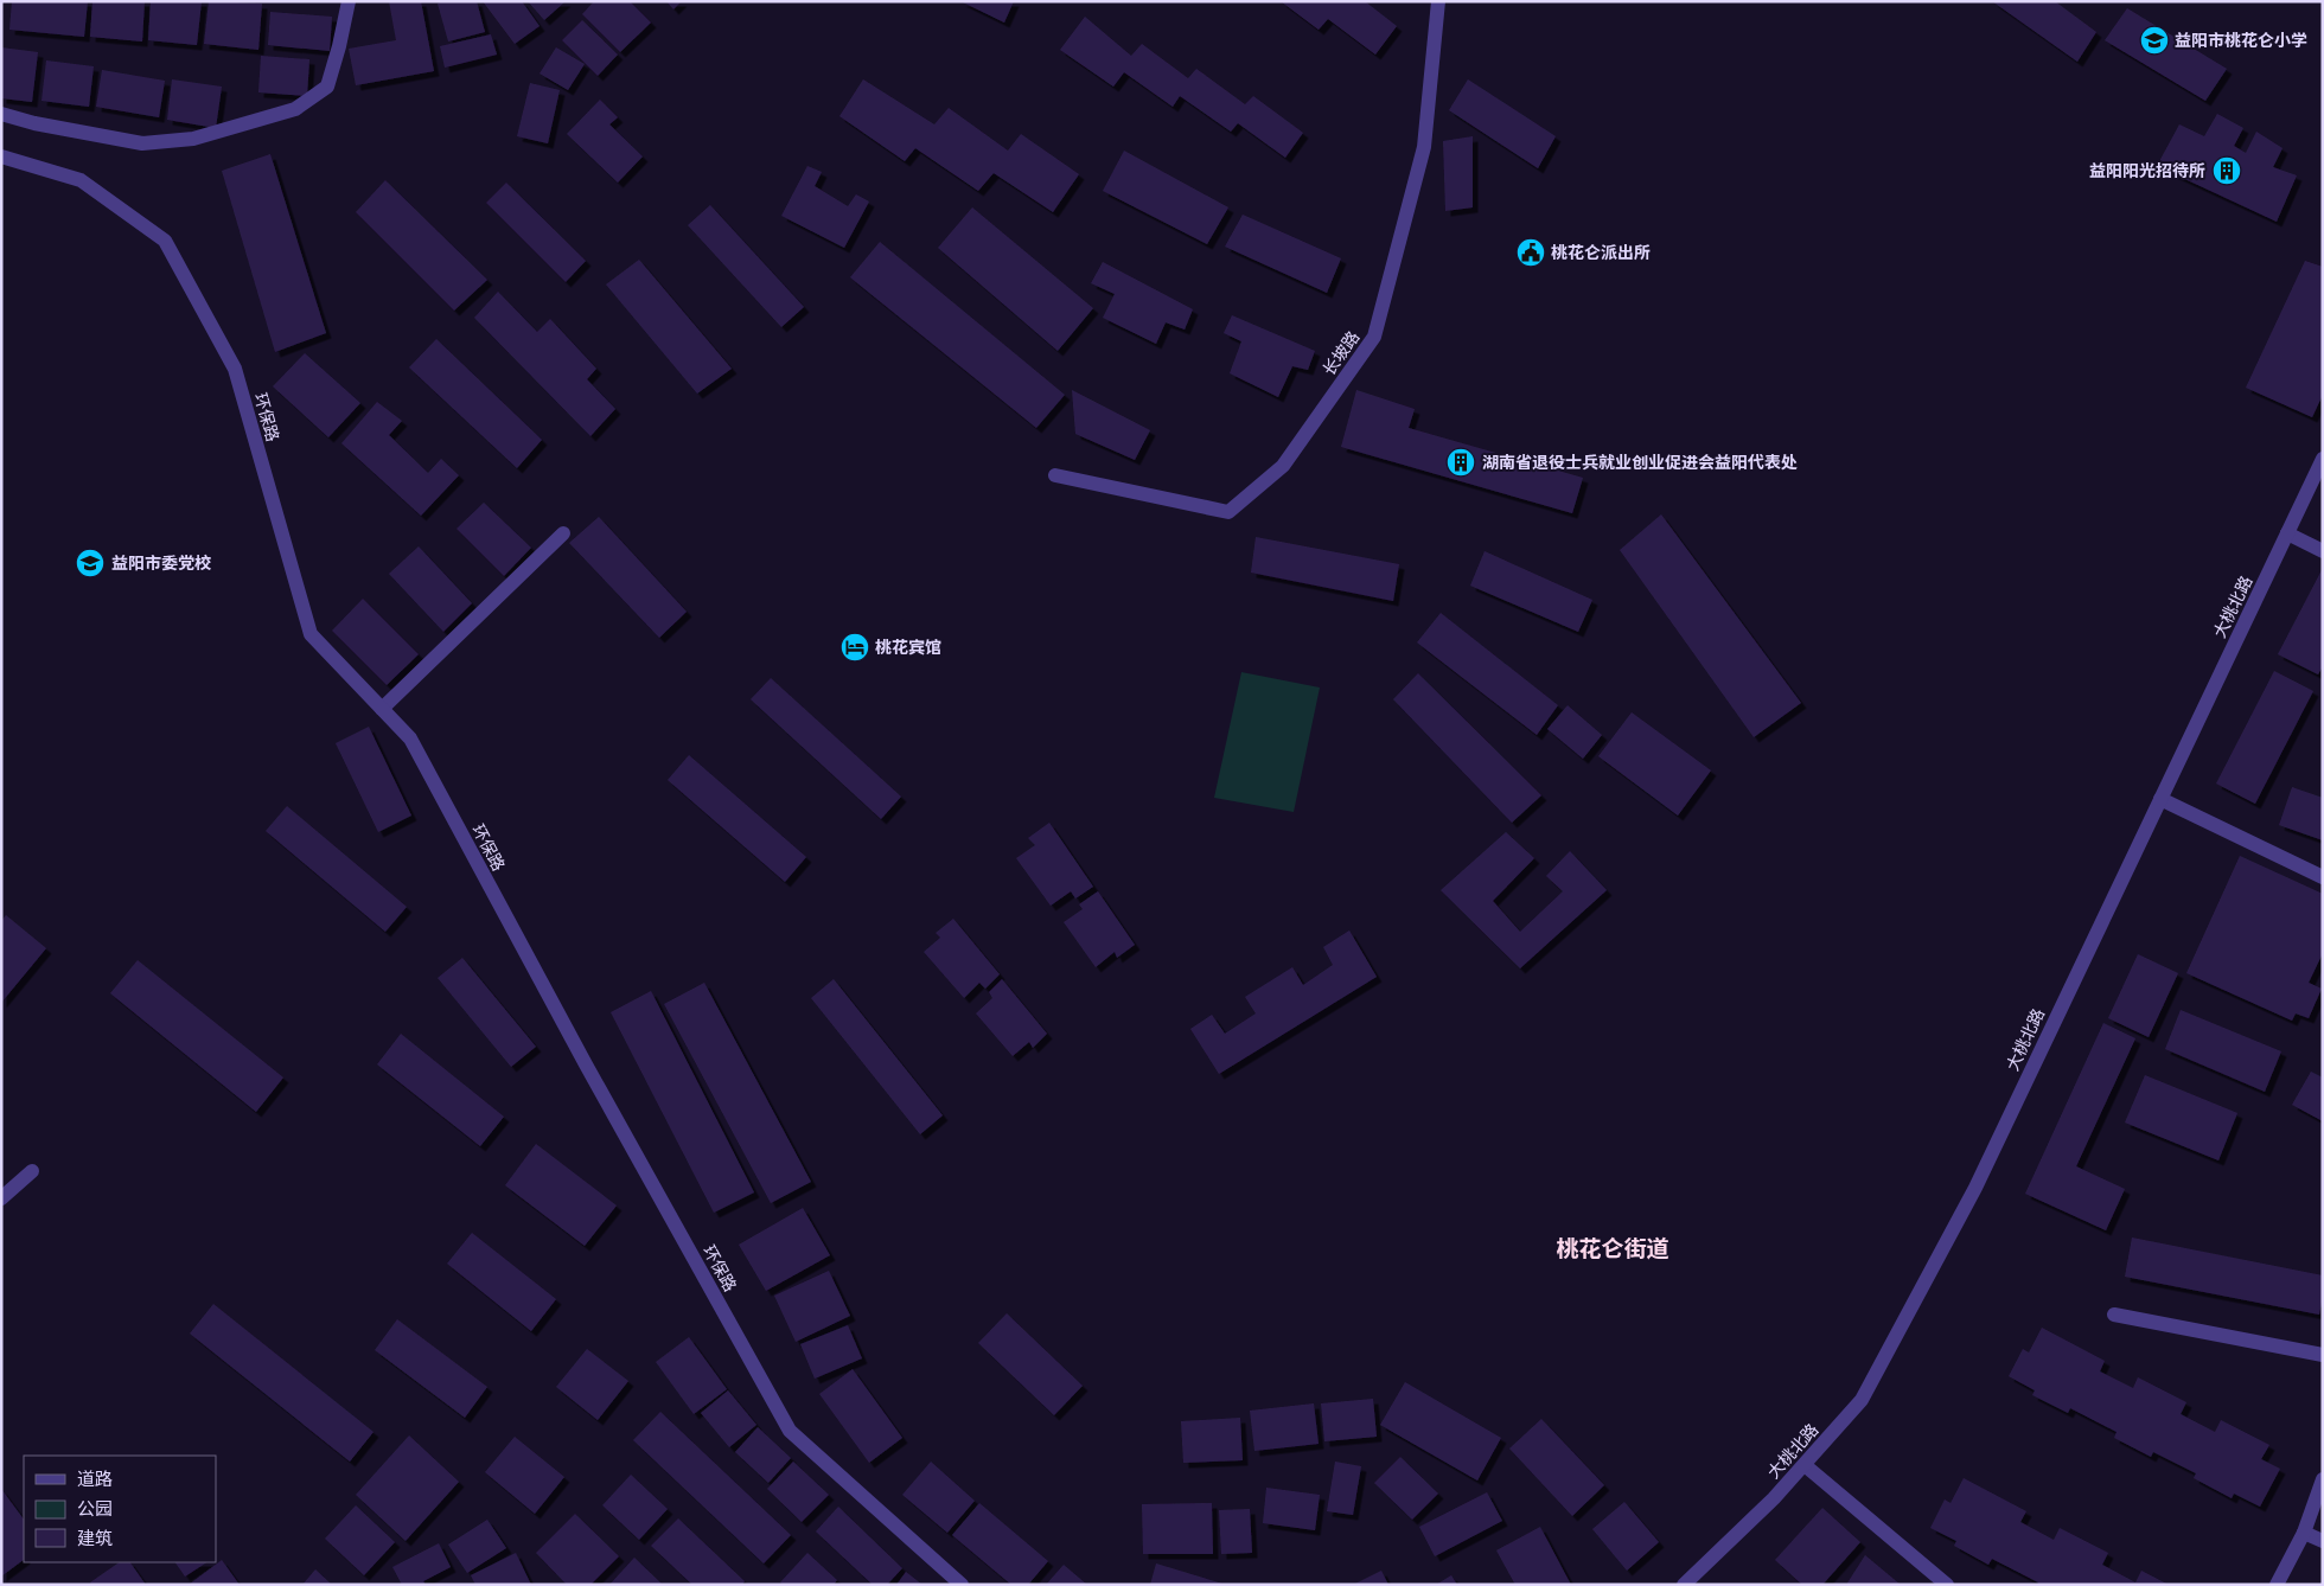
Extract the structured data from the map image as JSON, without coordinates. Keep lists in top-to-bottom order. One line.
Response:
{"streets":{"street":["长坡路","环保路","大桃北路"]},"districts":["桃花仑街道"],"places":{"school or university":["益阳市桃花仑小学","益阳市委党校"],"building":["益阳阳光招待所","湖南省退役士兵就业创业促进会益阳代表处"],"public building":["桃花仑派出所"],"hotel":["桃花宾馆"]},"legend":["道路","公园","建筑"]}
